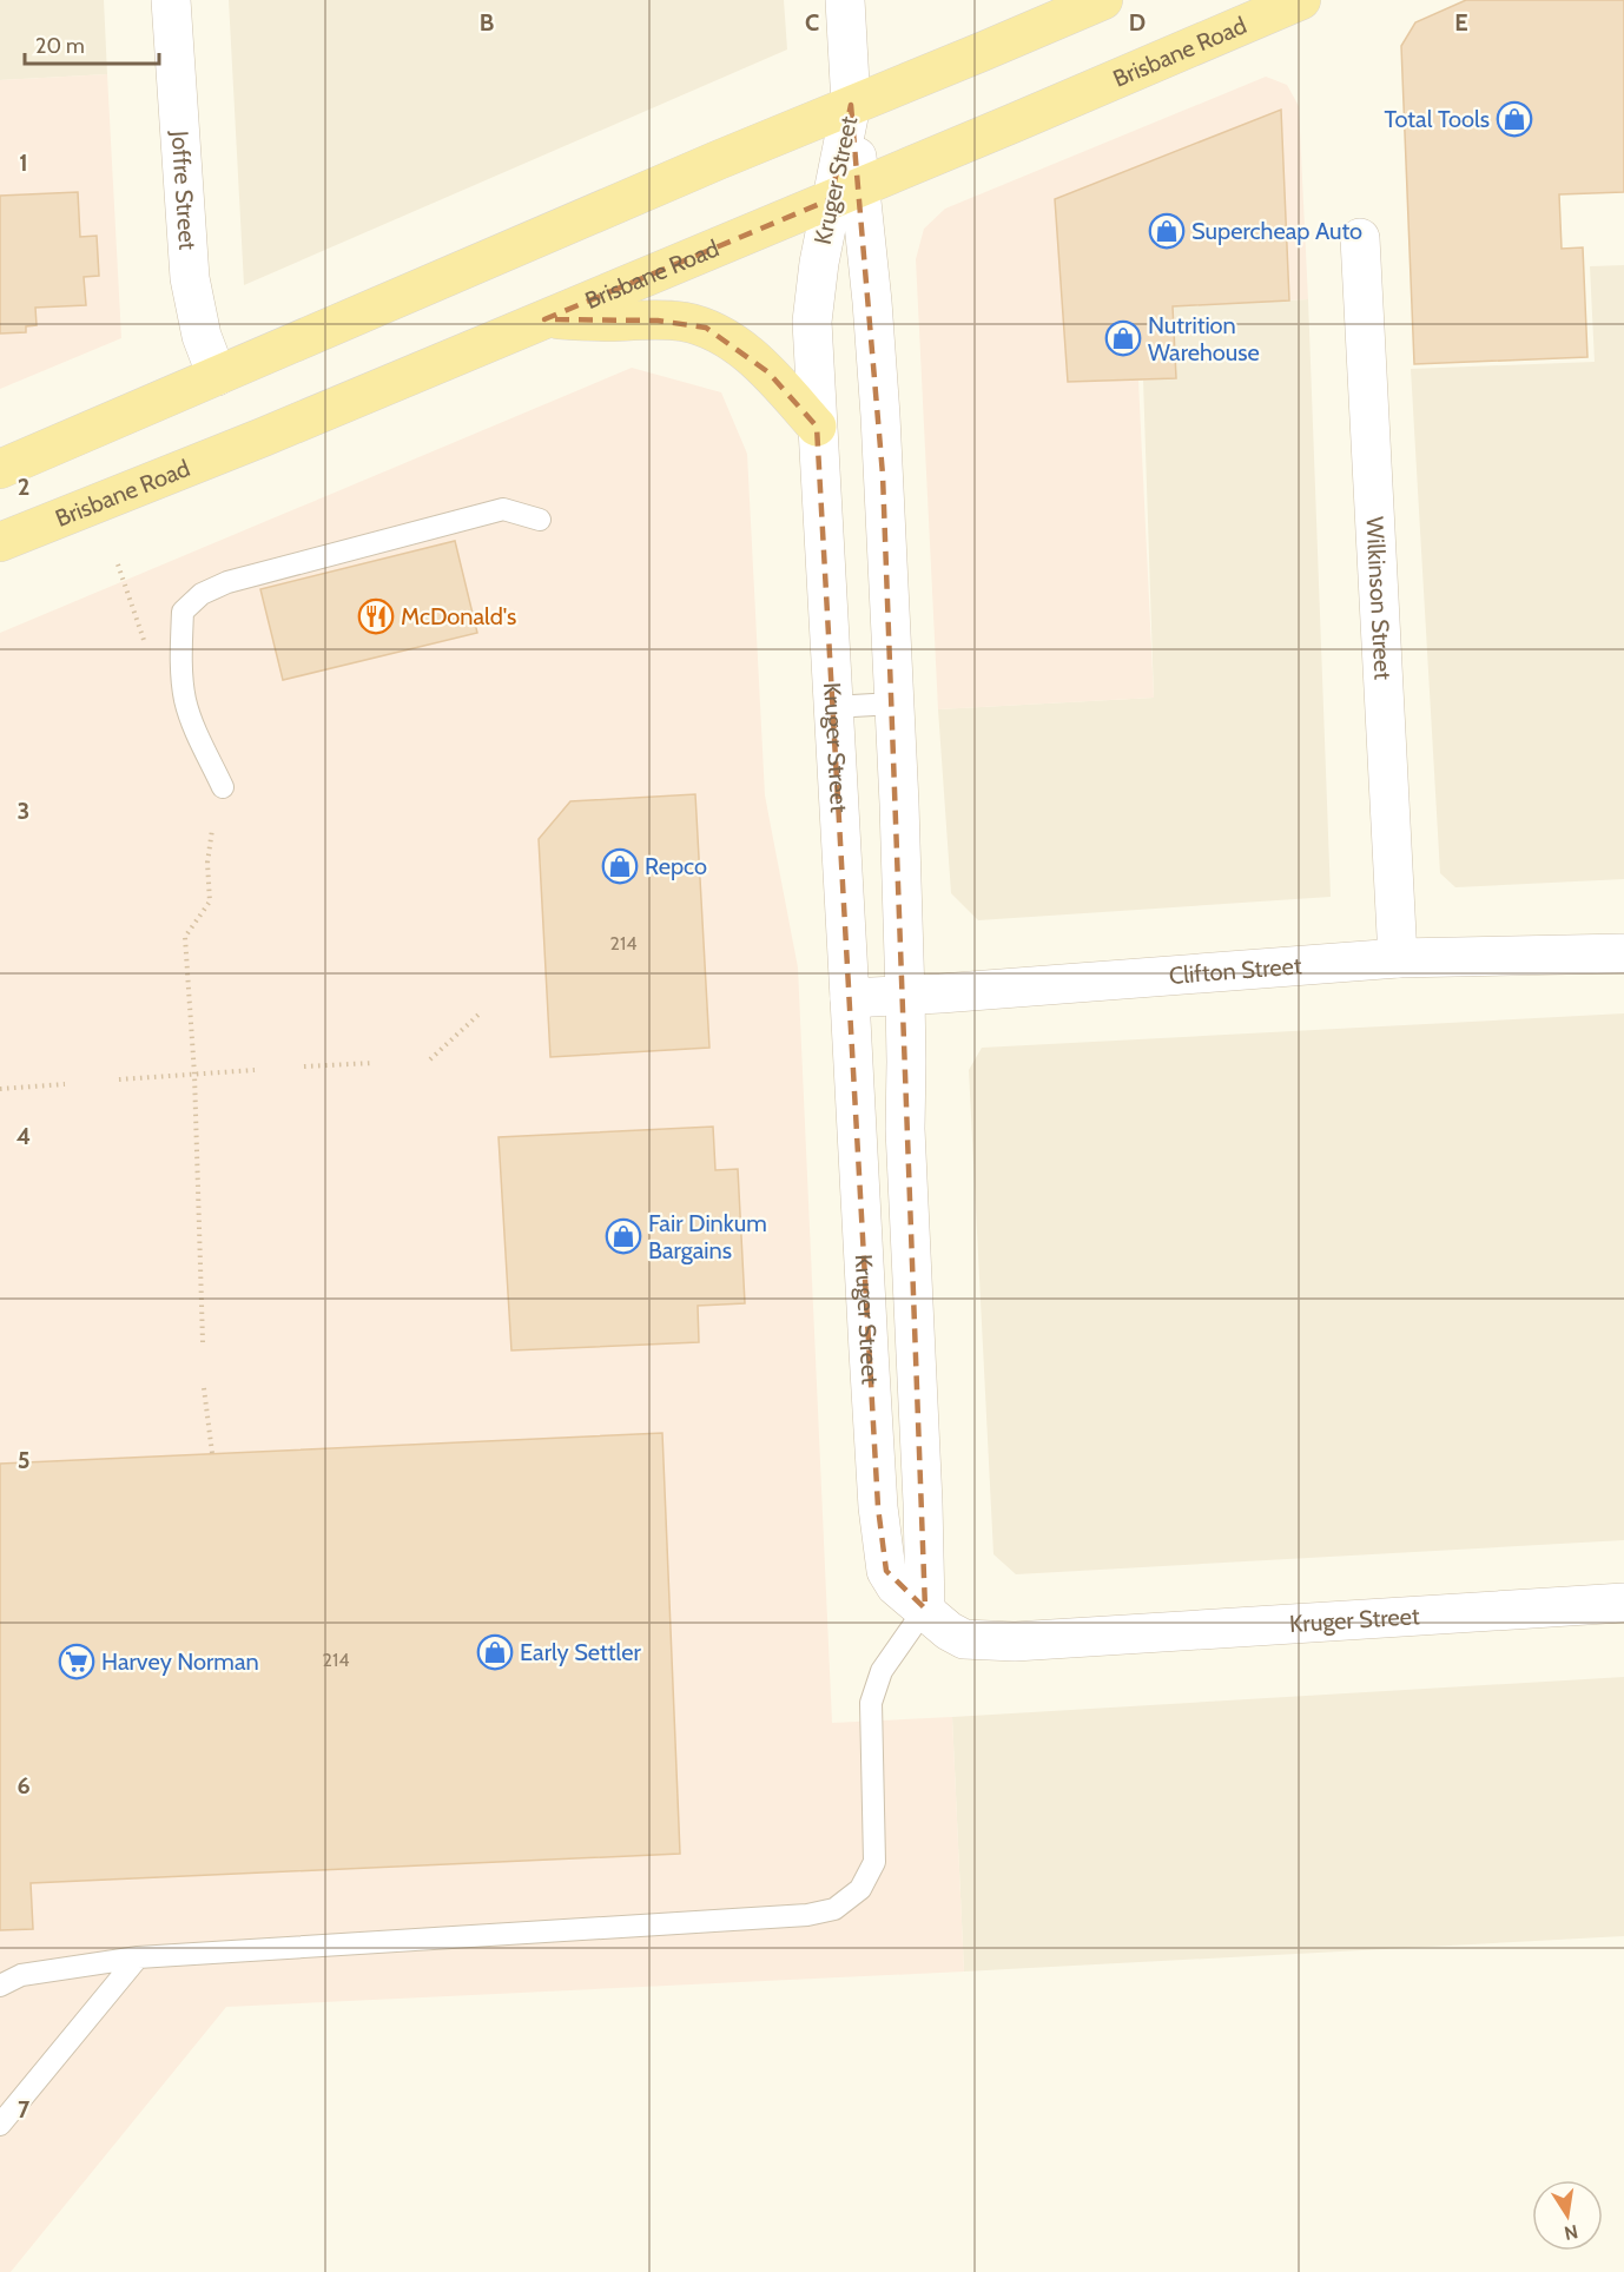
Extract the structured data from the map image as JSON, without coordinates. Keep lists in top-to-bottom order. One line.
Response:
{"streets":{"main road":["Brisbane Road"],"street":["Kruger Street","Joffre Street","Wilkinson Street","Clifton Street"]},"crossings":[["Brisbane Road","Kruger Street"],["Kruger Street","Clifton Street"],["Wilkinson Street","Clifton Street"]],"places":{"shop":["Total Tools","Supercheap Auto","Nutrition Warehouse","Repco","Fair Dinkum Bargains","Early Settler"],"restaurant":["McDonald's"],"supermarket":["Harvey Norman"]},"house_numbers":["214","214"],"scale_bar":"20 m","north":"bottom","grid":{"columns":["B","C","D","E"],"rows":["1","2","3","4","5","6","7"]}}
